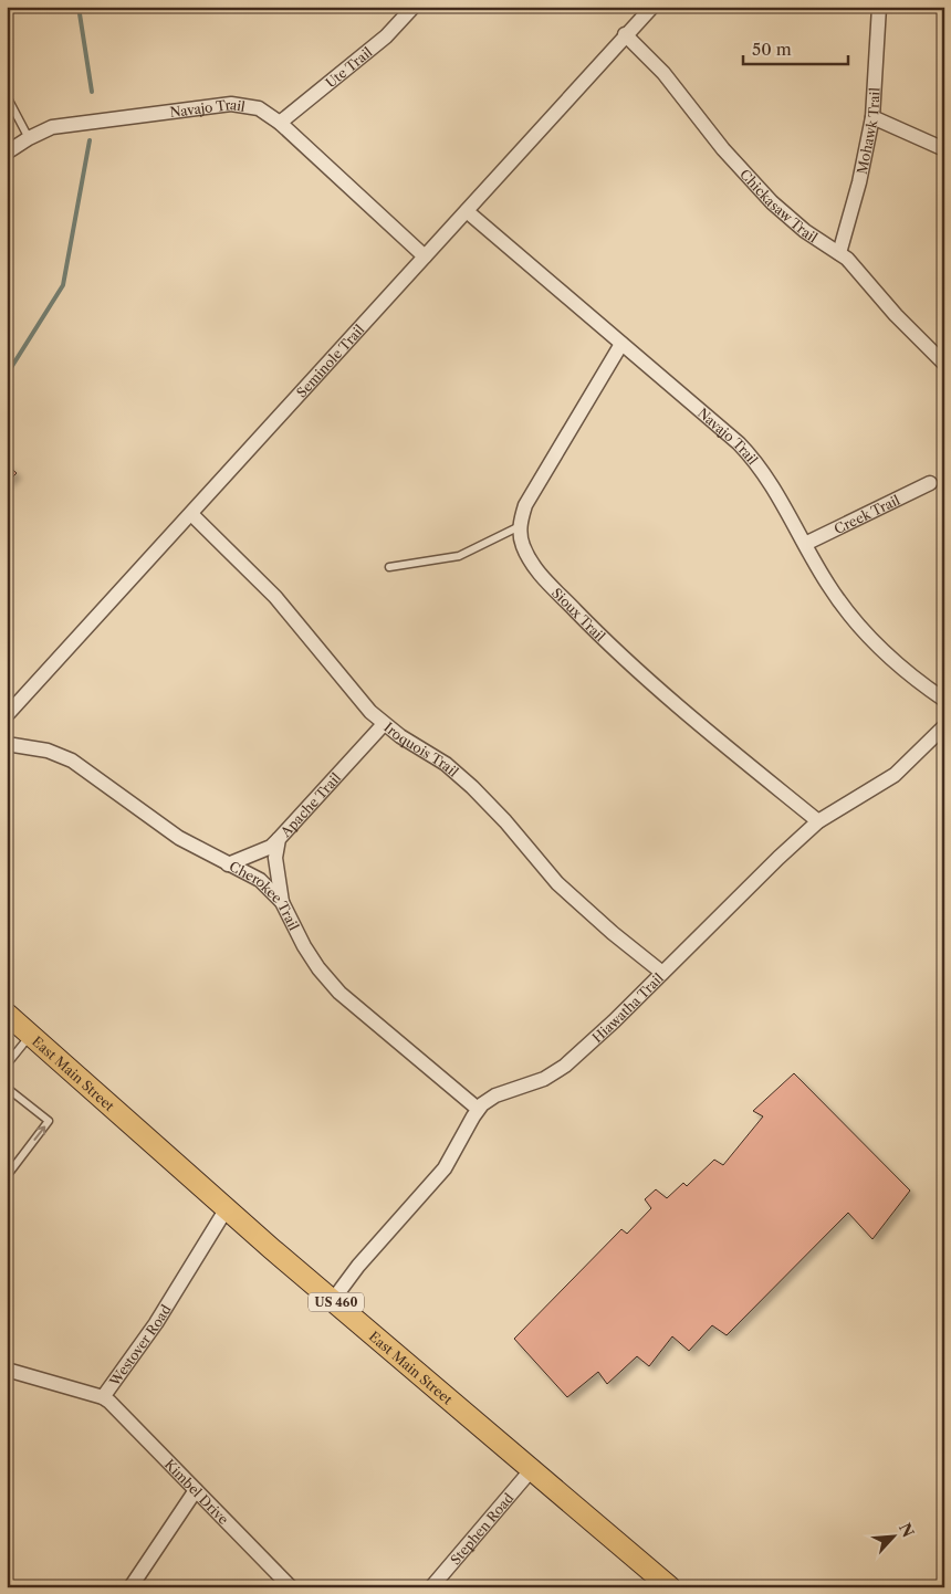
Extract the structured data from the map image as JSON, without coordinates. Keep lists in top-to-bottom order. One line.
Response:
{"streets":{"main road":["East Main Street","US 460"],"street":["Ute Trail","Navajo Trail","Mohawk Trail","Chickasaw Trail","Seminole Trail","Creek Trail","Sioux Trail","Iroquois Trail","Apache Trail","Cherokee Trail","Hiawatha Trail","Westover Road","Kimbel Drive","Stephen Road"]},"crossings":[["Ute Trail","Navajo Trail"],["Navajo Trail","Seminole Trail"],["Navajo Trail","Creek Trail"],["Mohawk Trail","Chickasaw Trail"],["Chickasaw Trail","Seminole Trail"],["Seminole Trail","Iroquois Trail"],["Sioux Trail","Hiawatha Trail"],["Iroquois Trail","Apache Trail"],["Iroquois Trail","Hiawatha Trail"],["Apache Trail","Cherokee Trail"],["Cherokee Trail","Hiawatha Trail"],["Hiawatha Trail","East Main Street"],["East Main Street","Westover Road"],["East Main Street","Stephen Road"],["Westover Road","Kimbel Drive"]],"scale_bar":"50 m","north":"top right"}
